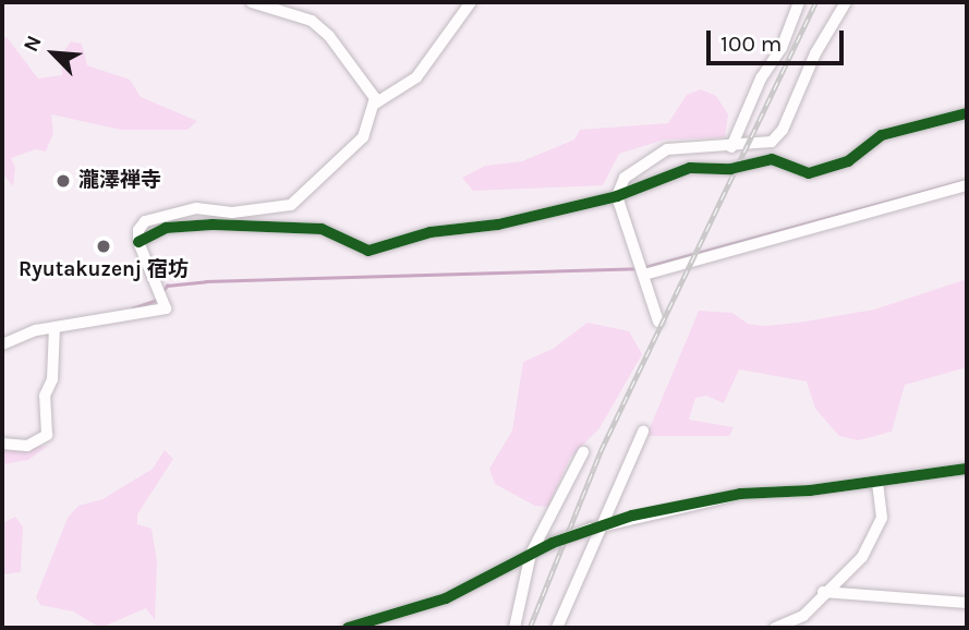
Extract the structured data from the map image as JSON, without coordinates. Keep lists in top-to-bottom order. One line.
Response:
{"places":["瀧澤禅寺","Ryutakuzenj 宿坊"],"scale_bar":"100 m","north":"top left"}
